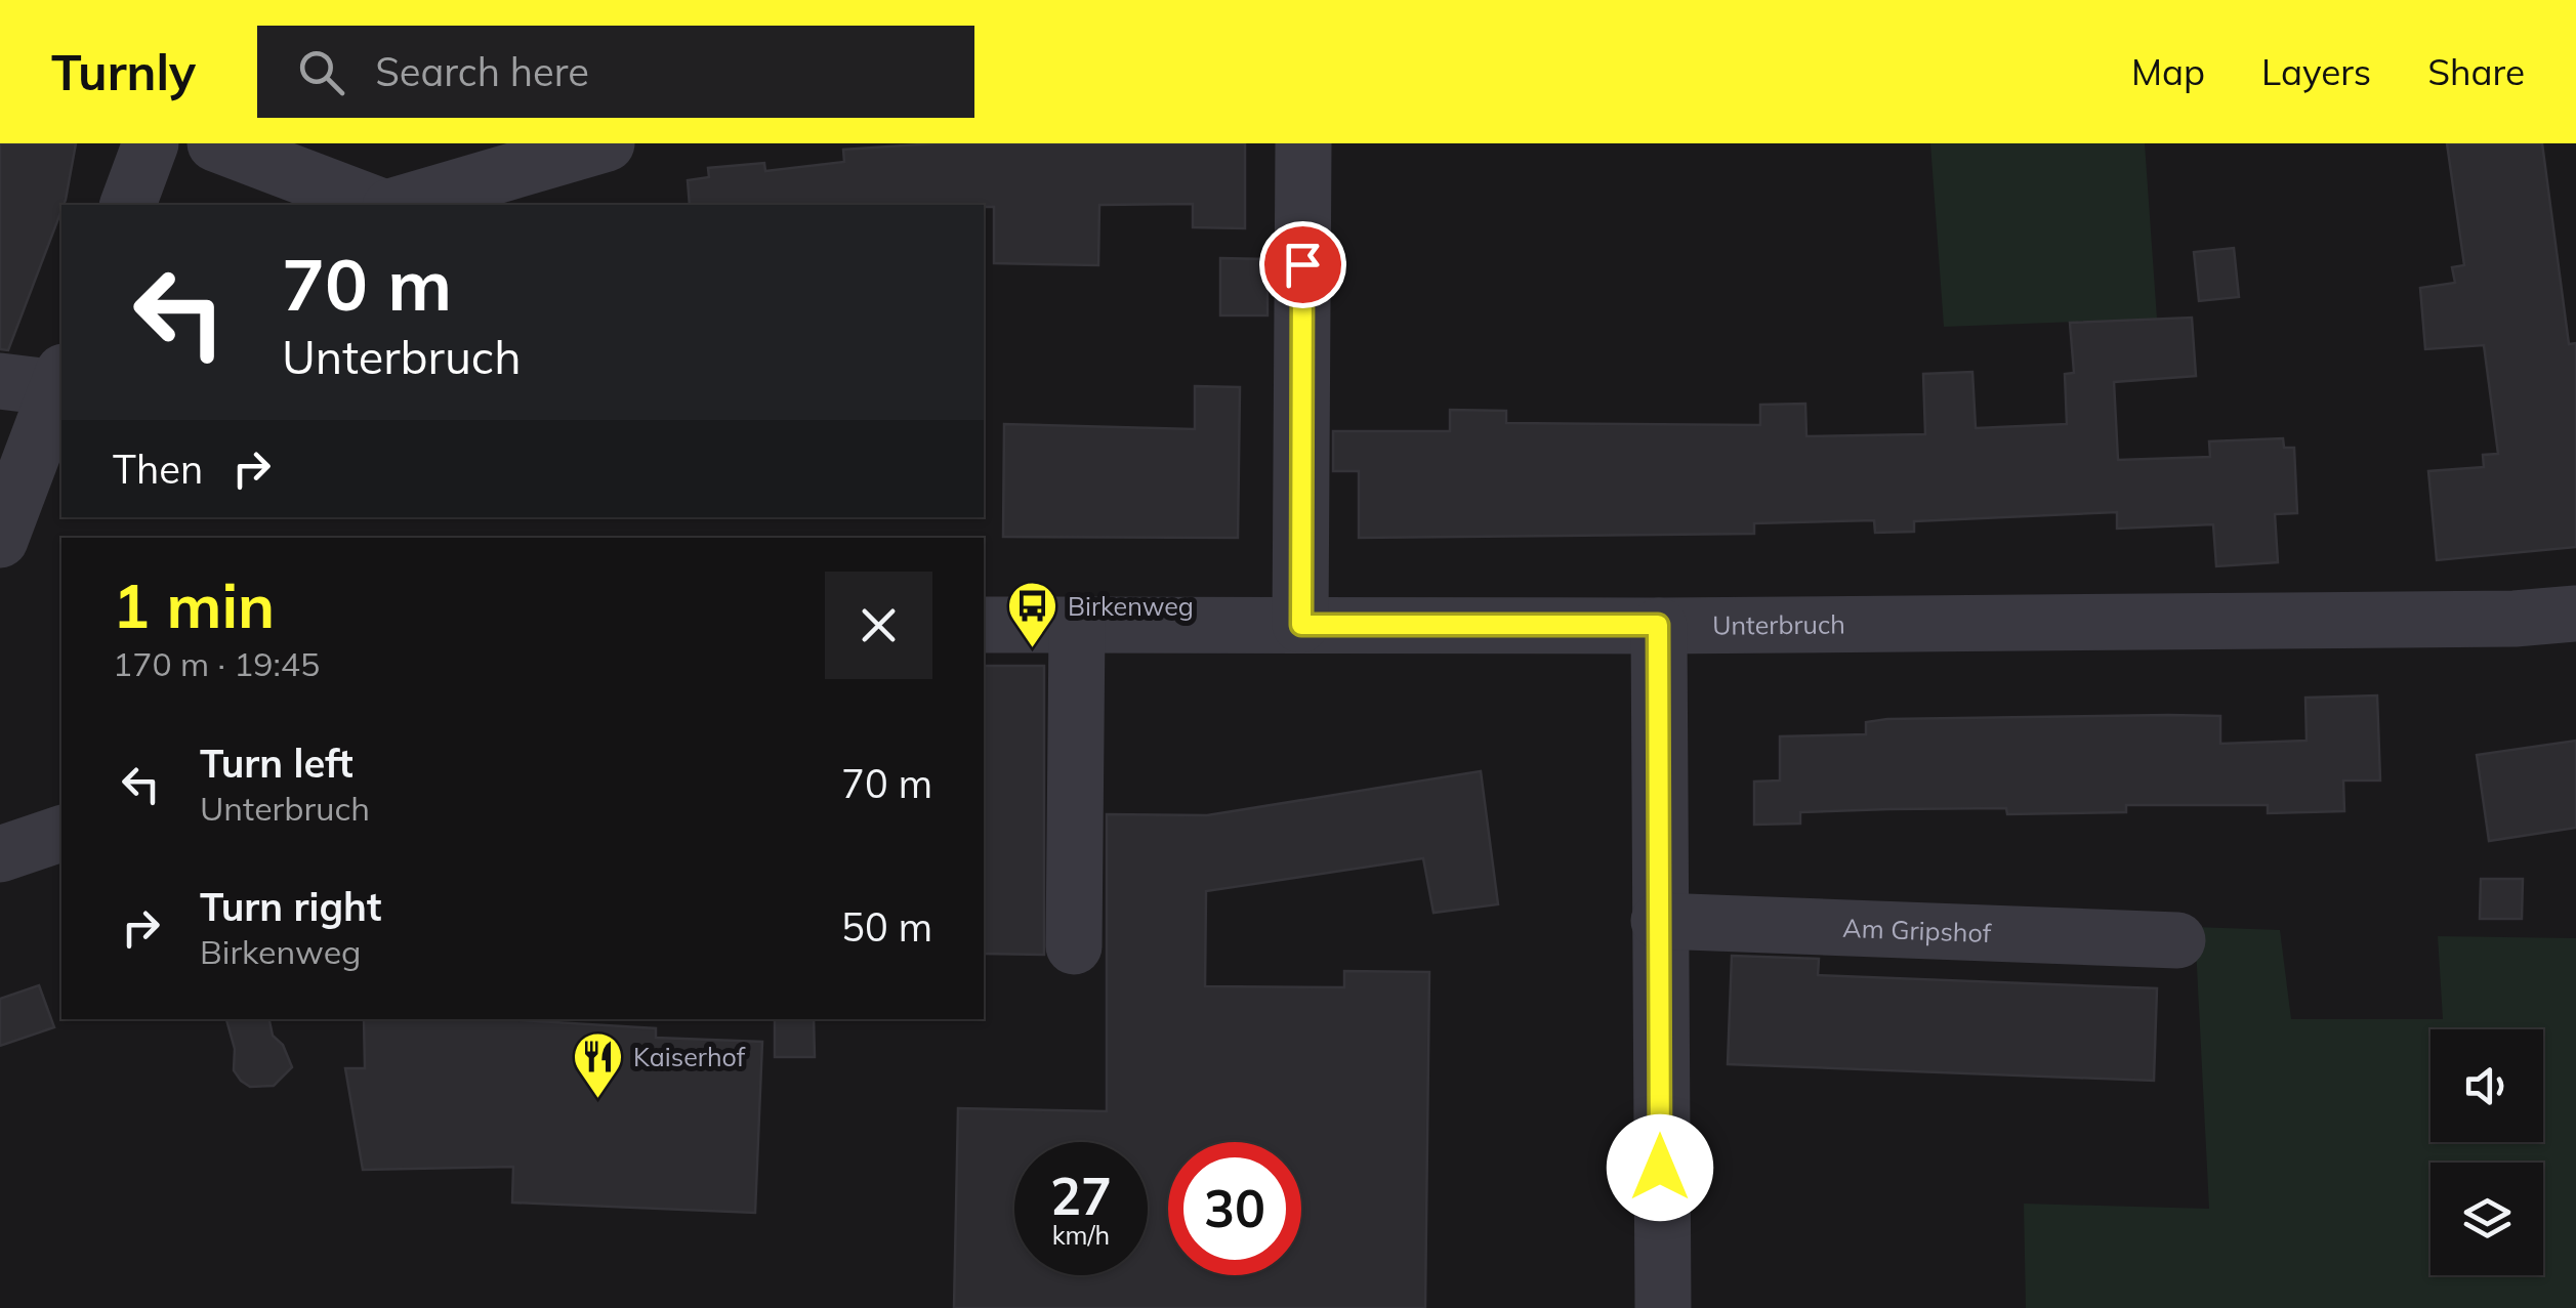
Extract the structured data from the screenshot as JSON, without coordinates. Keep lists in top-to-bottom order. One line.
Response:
{"streets":{"street":["Unterbruch","Am Gripshof"]},"places":{"bus stop":["Birkenweg"],"restaurant":["Kaiserhof"]},"page":{"header":"Turnly","search":"Search here","nav":["Map","Layers","Share"],"turn":["70 m","Unterbruch"],"then":"Then","heading":["1 min","170 m · 19:45"],"list":[{"name":"Turn left","note":"Unterbruch","value":"70 m"},{"name":"Turn right","note":"Birkenweg","value":"50 m"}],"speed":"27 km/h","limit":"30"}}
